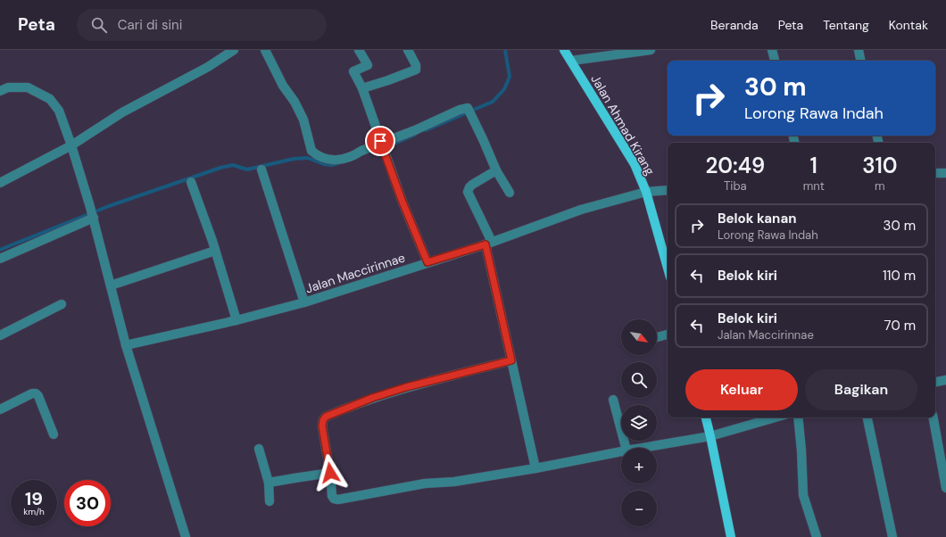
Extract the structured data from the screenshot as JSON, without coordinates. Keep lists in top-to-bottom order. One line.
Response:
{"streets":{"main road":["Jalan Ahmad Kirang"],"street":["Jalan Maccirinnae"]},"crossings":[["Jalan Ahmad Kirang","Jalan Maccirinnae"]],"north":"bottom right","page":{"header":"Peta","search":"Cari di sini","nav":["Beranda","Peta","Tentang","Kontak"],"turn":["30 m","Lorong Rawa Indah"],"eta":["20:49","Tiba","1","mnt","310","m"],"list":[{"name":"Belok kanan","note":"Lorong Rawa Indah","value":"30 m"},{"name":"Belok kiri","value":"110 m"},{"name":"Belok kiri","note":"Jalan Maccirinnae","value":"70 m"}],"map_buttons":["+","−"],"buttons":["Keluar","Bagikan"],"speed":"19 km/h","limit":"30"}}
